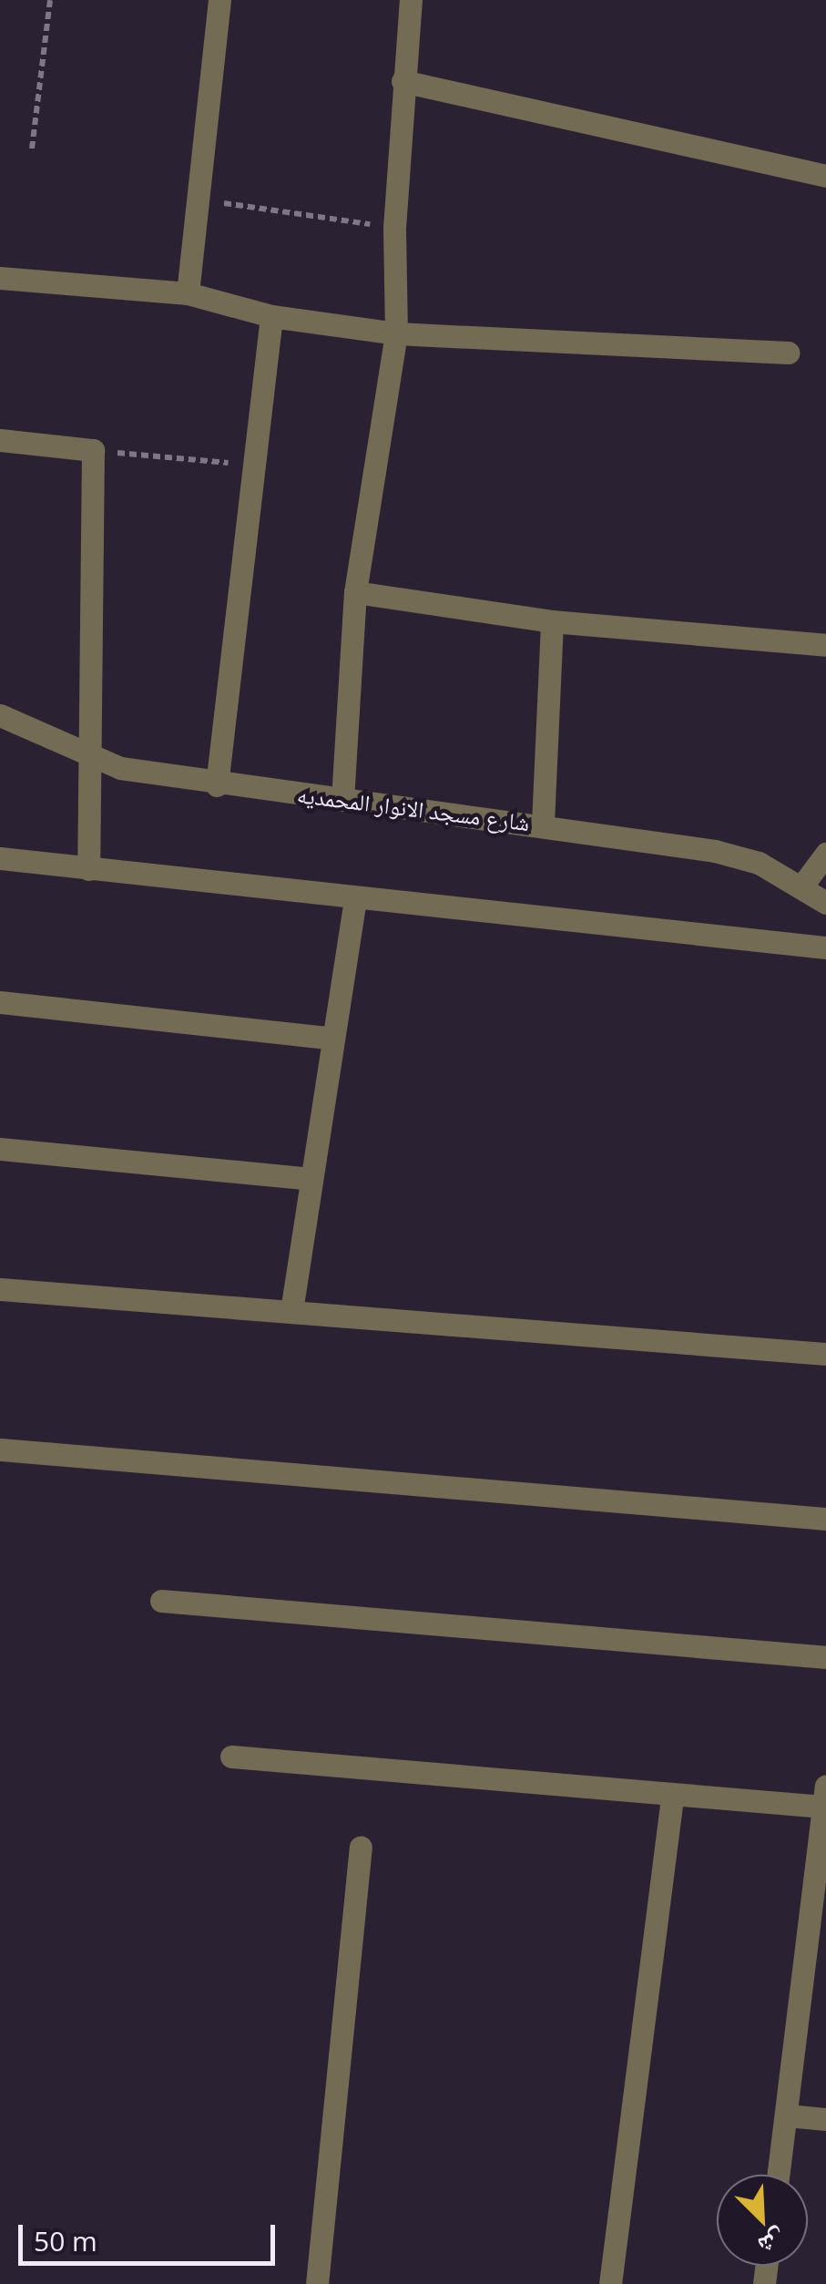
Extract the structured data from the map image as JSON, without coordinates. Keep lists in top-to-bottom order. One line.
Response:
{"streets":{"street":["شارع مسجد الانوار المحمديه"]},"scale_bar":"50 m","north":"bottom right"}
